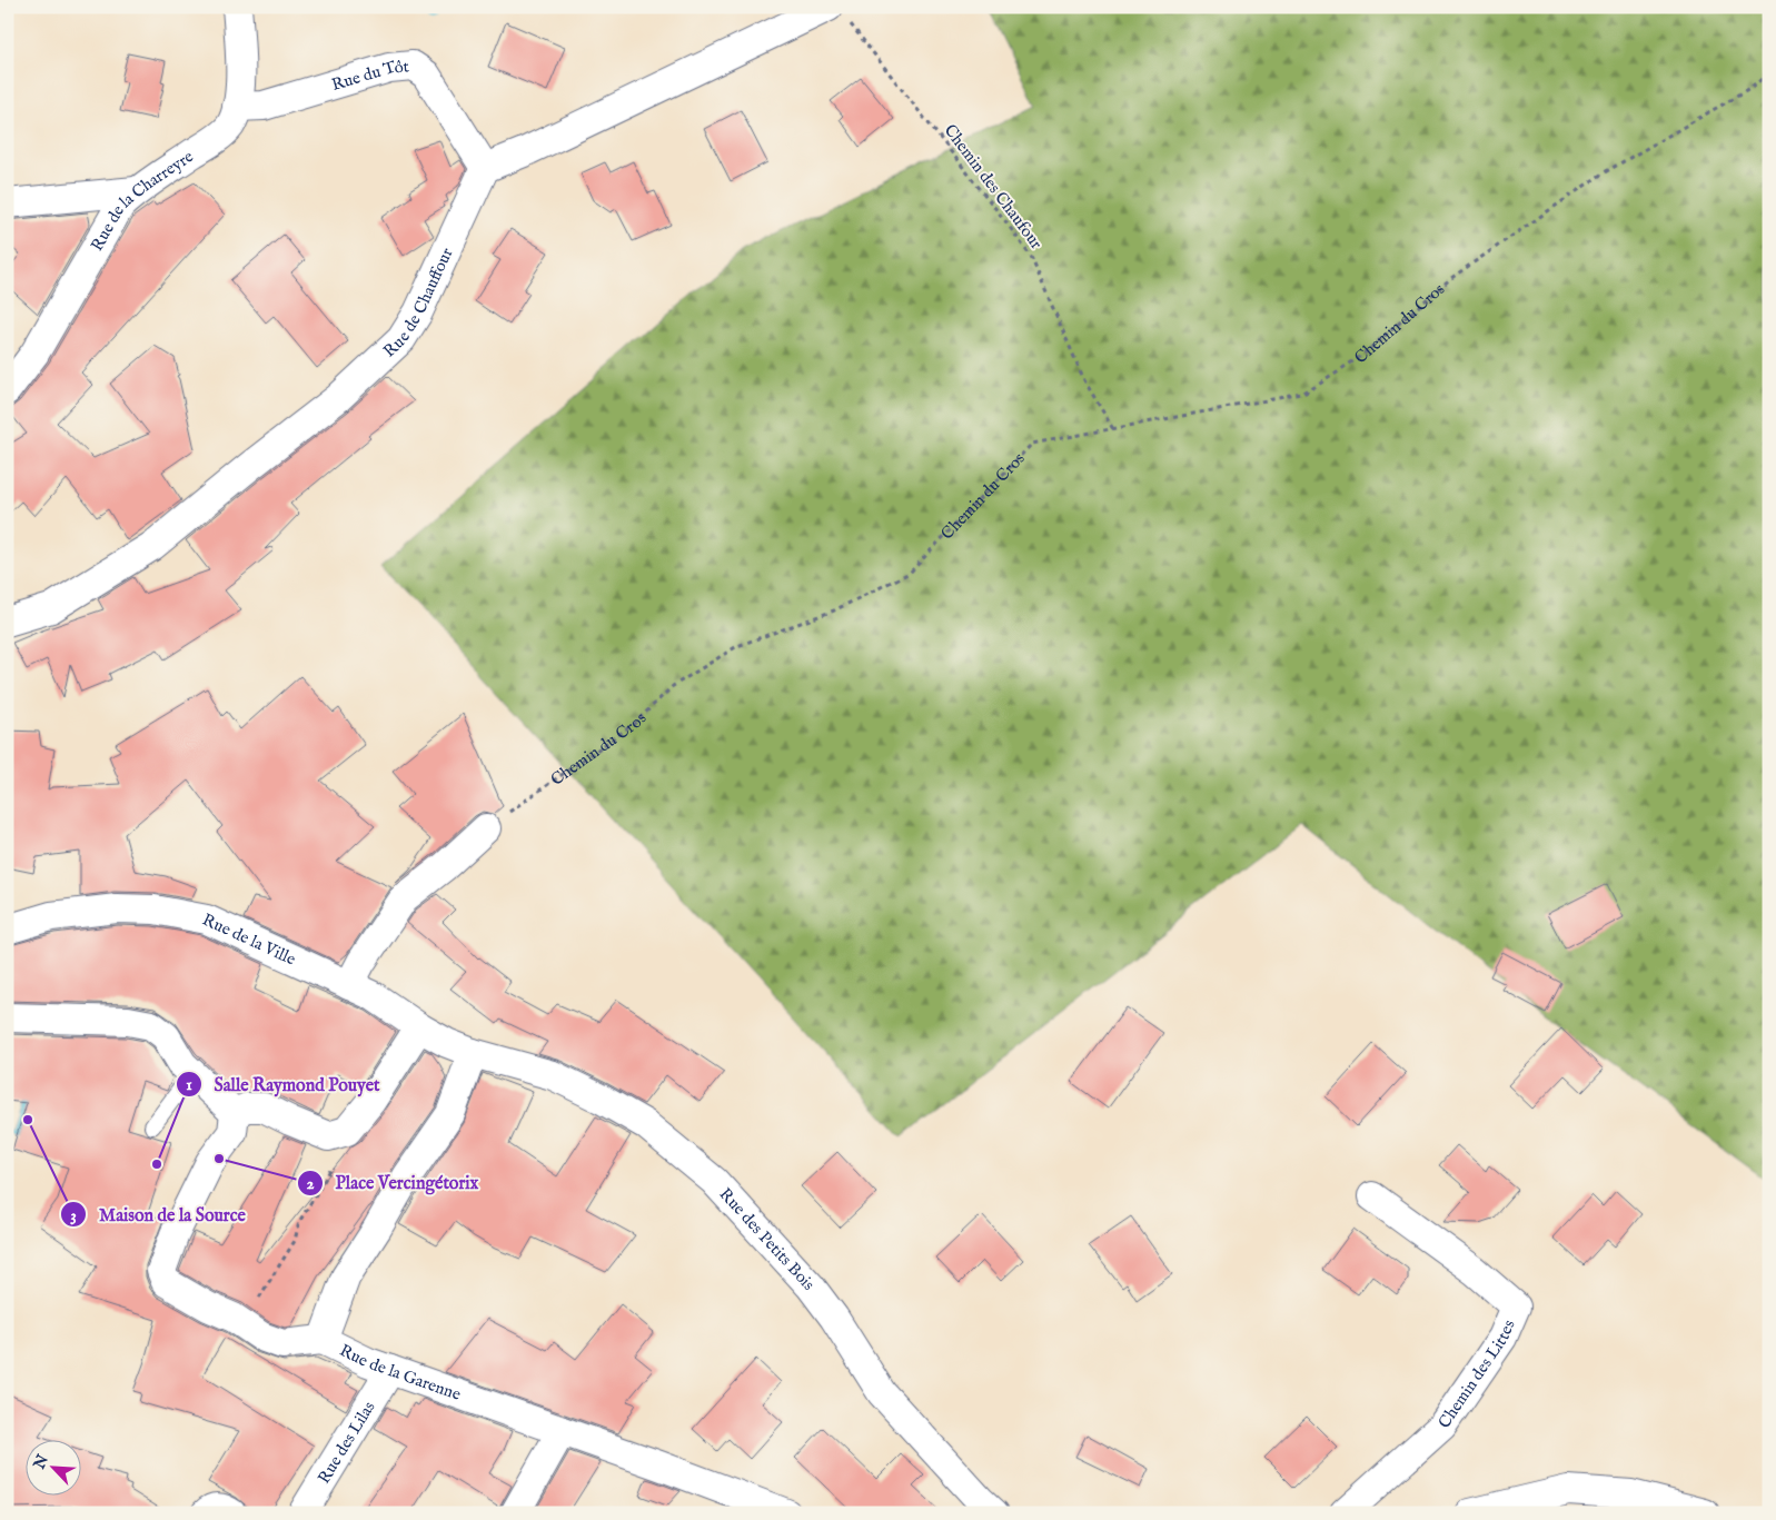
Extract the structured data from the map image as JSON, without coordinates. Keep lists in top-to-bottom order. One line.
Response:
{"streets":{"street":["Rue du Tôt","Rue de la Charreyre","Rue de Chauffour","Rue de la Ville","Rue des Petits Bois","Rue de la Garenne","Chemin des Littes","Rue des Lilas"],"path":["Chemin des Chaufour","Chemin du Cros"]},"crossings":[["Rue du Tôt","Rue de la Charreyre"],["Rue du Tôt","Rue de Chauffour"],["Chemin des Chaufour","Chemin du Cros"],["Rue de la Ville","Rue des Petits Bois"],["Rue de la Ville","Rue de la Garenne"],["Rue des Petits Bois","Rue de la Garenne"],["Rue de la Garenne","Rue des Lilas"]],"places":["Maison de la Source","Place Vercingétorix","Salle Raymond Pouyet"],"north":"top left"}
